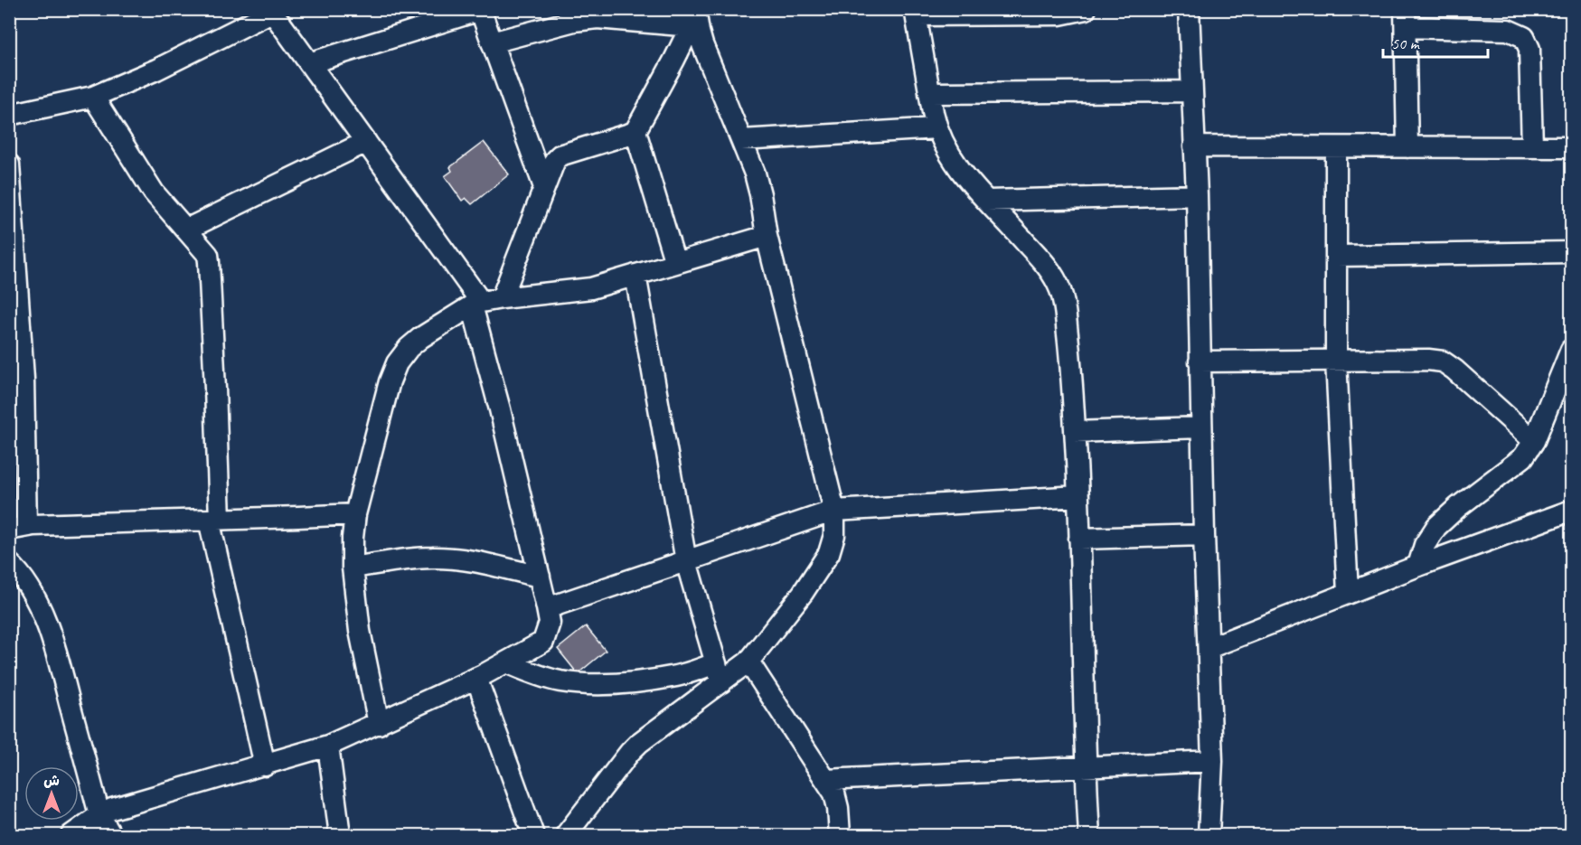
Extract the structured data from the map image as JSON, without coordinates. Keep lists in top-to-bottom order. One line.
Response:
{"scale_bar":"50 m","north":"top"}
